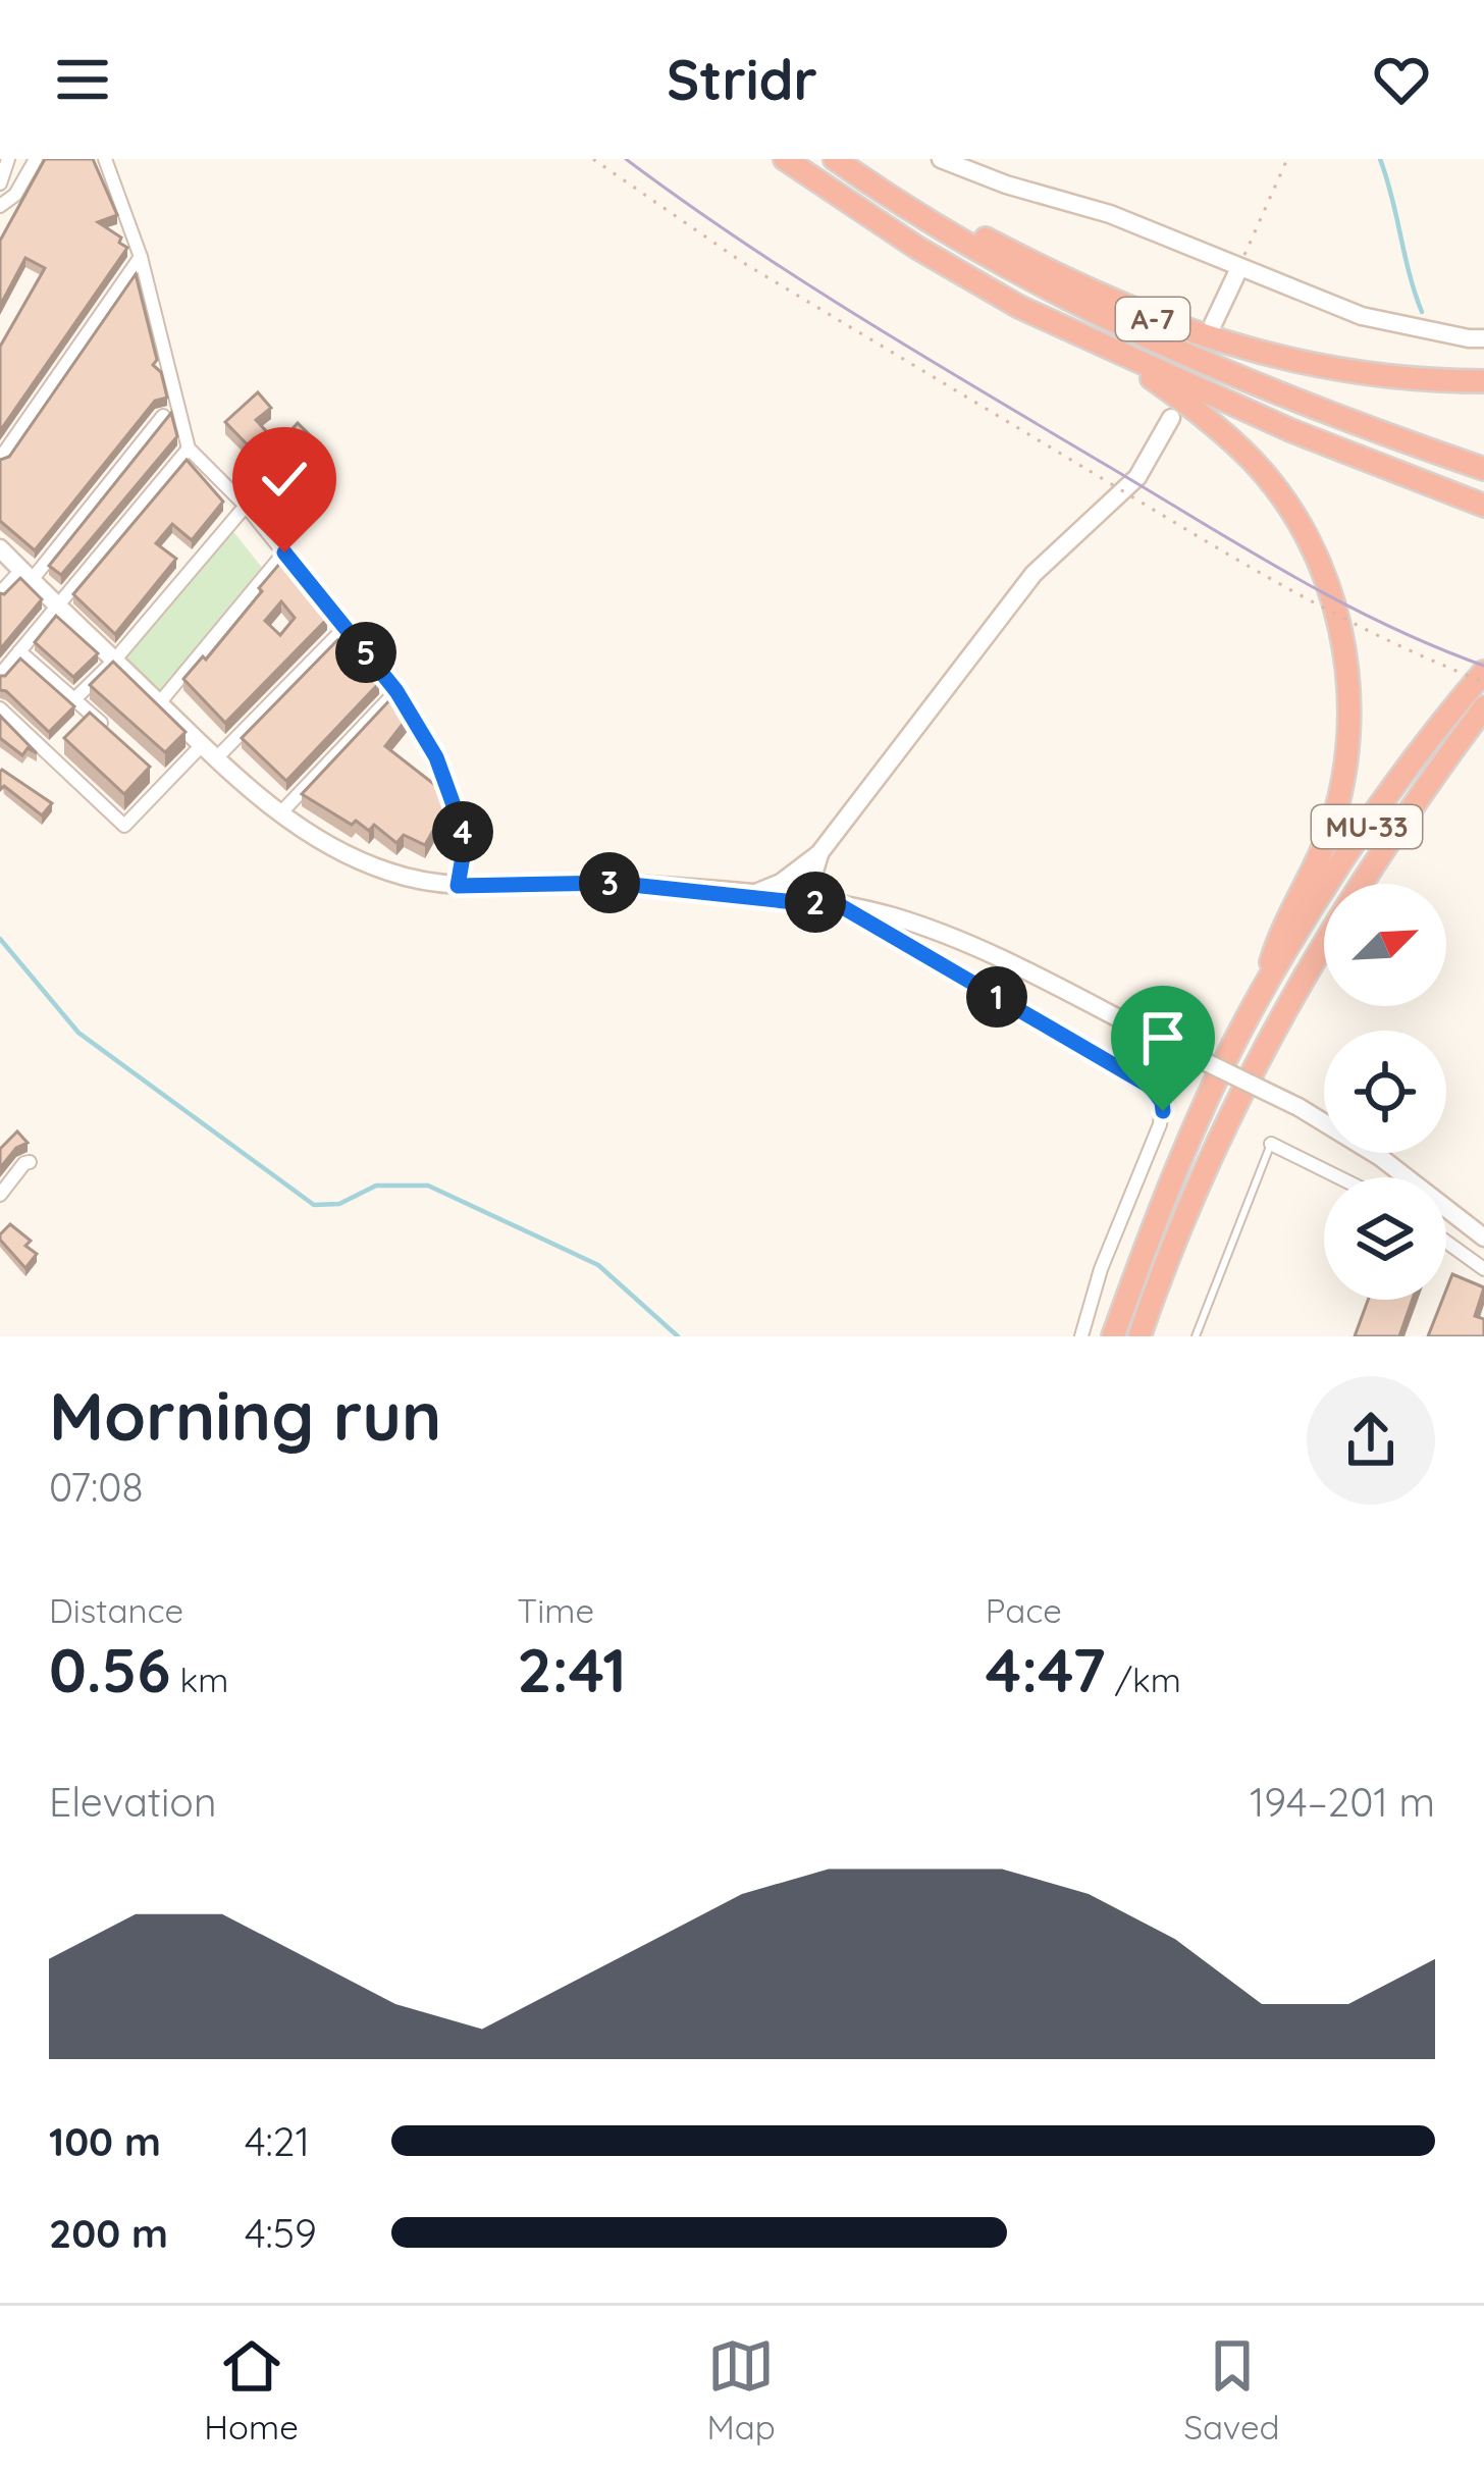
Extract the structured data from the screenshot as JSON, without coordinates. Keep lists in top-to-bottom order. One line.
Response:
{"streets":{"highway":["A-7","MU-33"]},"north":"top right","page":{"header":"Stridr","pins":["5","4","3","2","1"],"heading":["Morning run","07:08"],"stats":[["Distance","0.56 km"],["Time","2:41"],["Pace","4:47 /km"]],"chart":["Elevation","194–201 m"],"list":[{"name":"100 m","note":"4:21"},{"name":"200 m","note":"4:59"}],"tabs":["Home","Map","Saved"]}}
